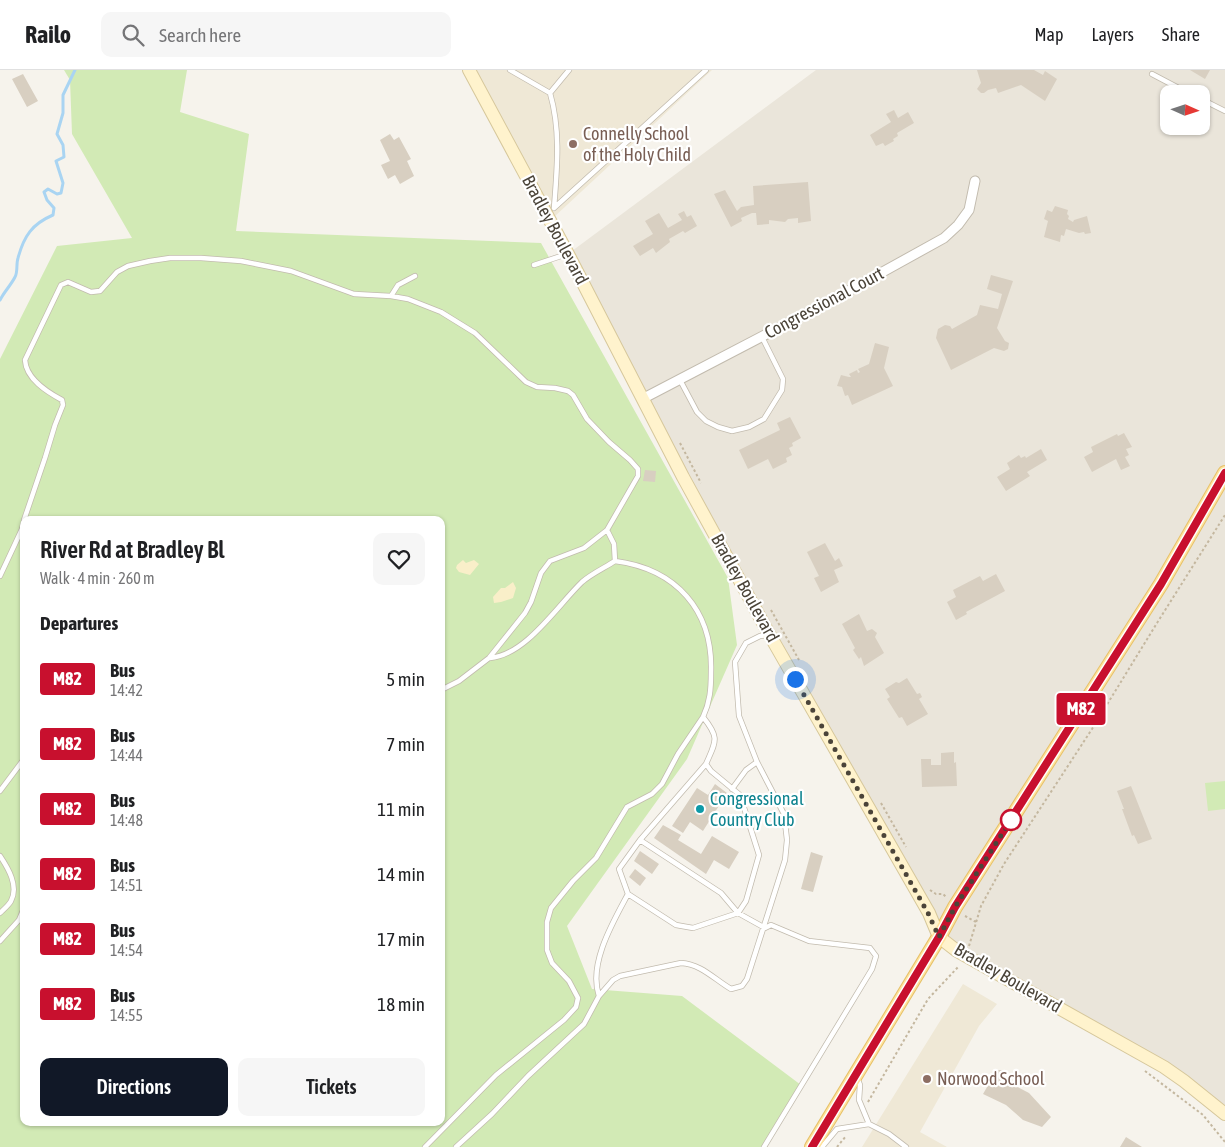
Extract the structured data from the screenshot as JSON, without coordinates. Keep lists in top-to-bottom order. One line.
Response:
{"streets":{"main road":["Bradley Boulevard"],"street":["Congressional Court"]},"crossings":[["Bradley Boulevard","Congressional Court"]],"places":["Connelly School of the Holy Child","Congressional Country Club","Norwood School"],"lines":["bus line M82"],"north":"right","page":{"header":"Railo","search":"Search here","nav":["Map","Layers","Share"],"on_map":"M82","heading":[["River Rd at Bradley Bl","Walk · 4 min · 260 m"],"Departures"],"list":[{"mark":"M82","name":"Bus","note":"14:42","value":"5 min"},{"mark":"M82","name":"Bus","note":"14:44","value":"7 min"},{"mark":"M82","name":"Bus","note":"14:48","value":"11 min"},{"mark":"M82","name":"Bus","note":"14:51","value":"14 min"},{"mark":"M82","name":"Bus","note":"14:54","value":"17 min"},{"mark":"M82","name":"Bus","note":"14:55","value":"18 min"}],"buttons":["Directions","Tickets"]}}
